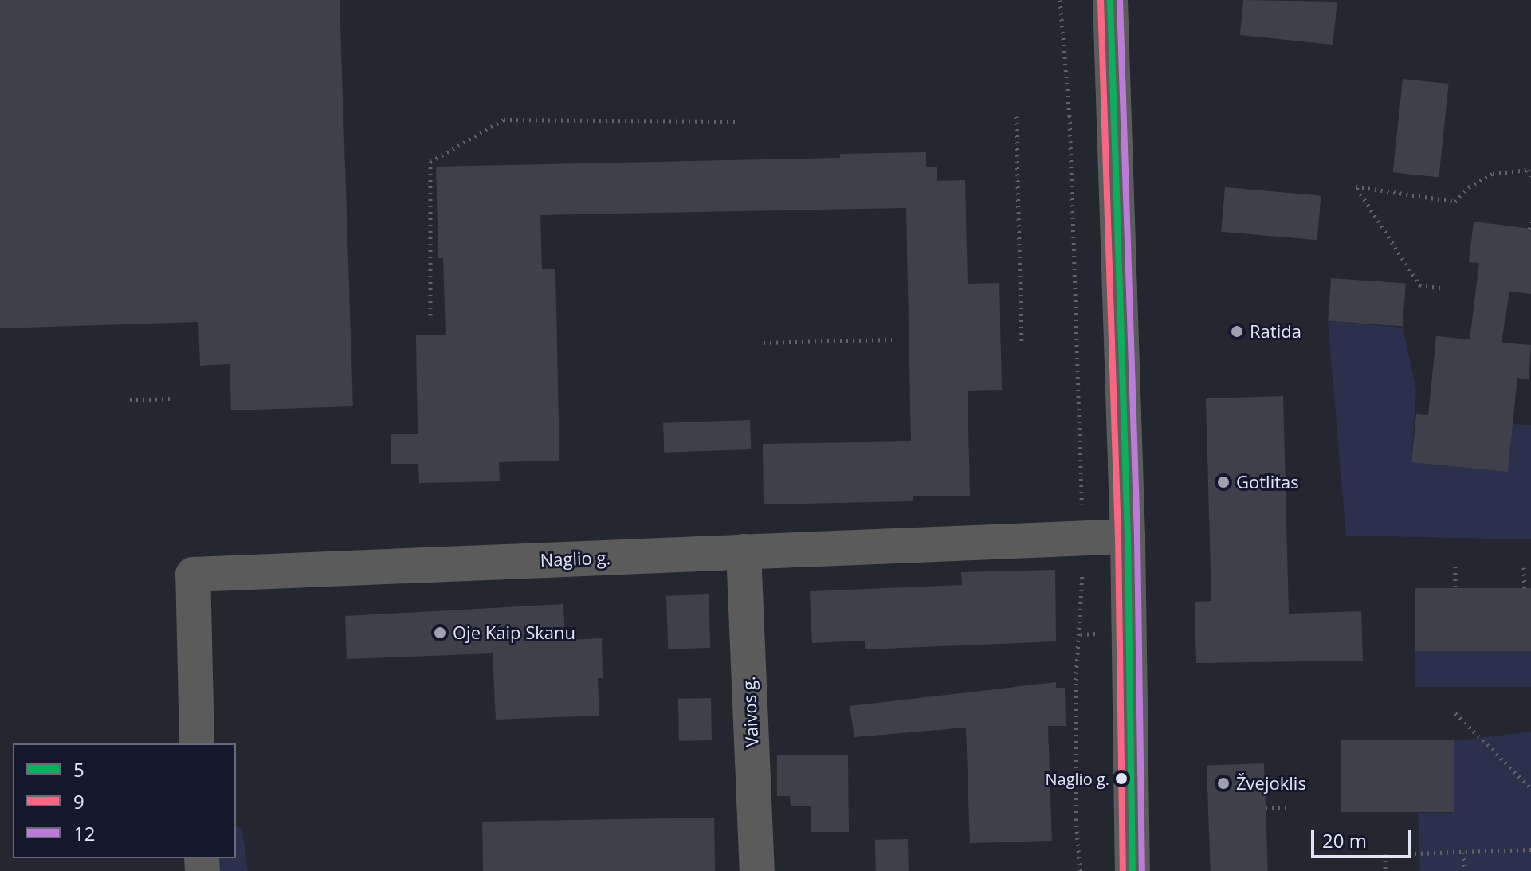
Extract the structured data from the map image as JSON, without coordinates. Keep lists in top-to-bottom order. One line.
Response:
{"streets":{"street":["Naglio g.","Vaivos g."]},"crossings":[["Naglio g.","Vaivos g."]],"places":["Ratida","Gotlitas","Oje Kaip Skanu","Naglio g.","Žvejoklis"],"lines":["transit line 5","transit line 9","transit line 12"],"legend":["5","9","12"],"scale_bar":"20 m"}
